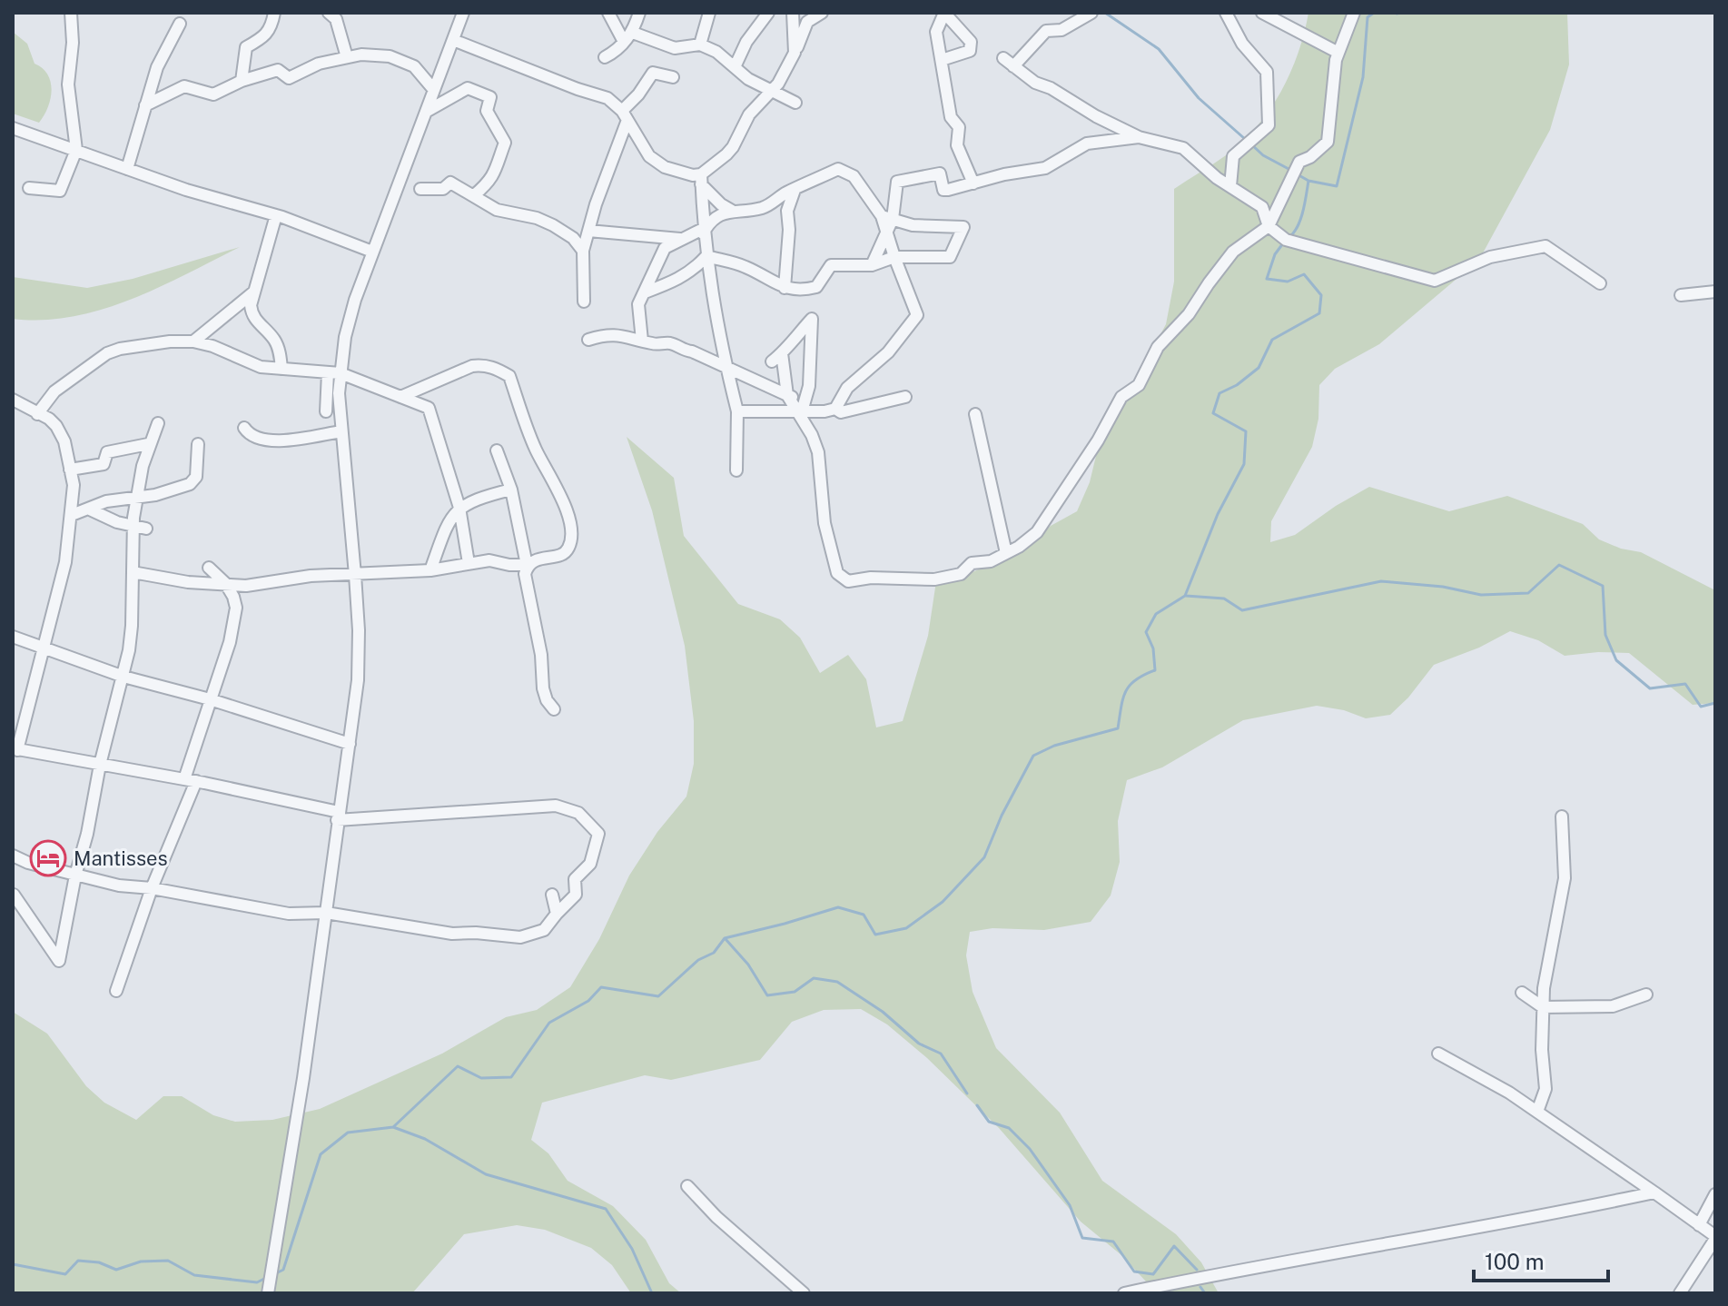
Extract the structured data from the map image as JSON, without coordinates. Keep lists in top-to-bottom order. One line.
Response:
{"places":{"hotel":["Mantisses"]},"scale_bar":"100 m"}
